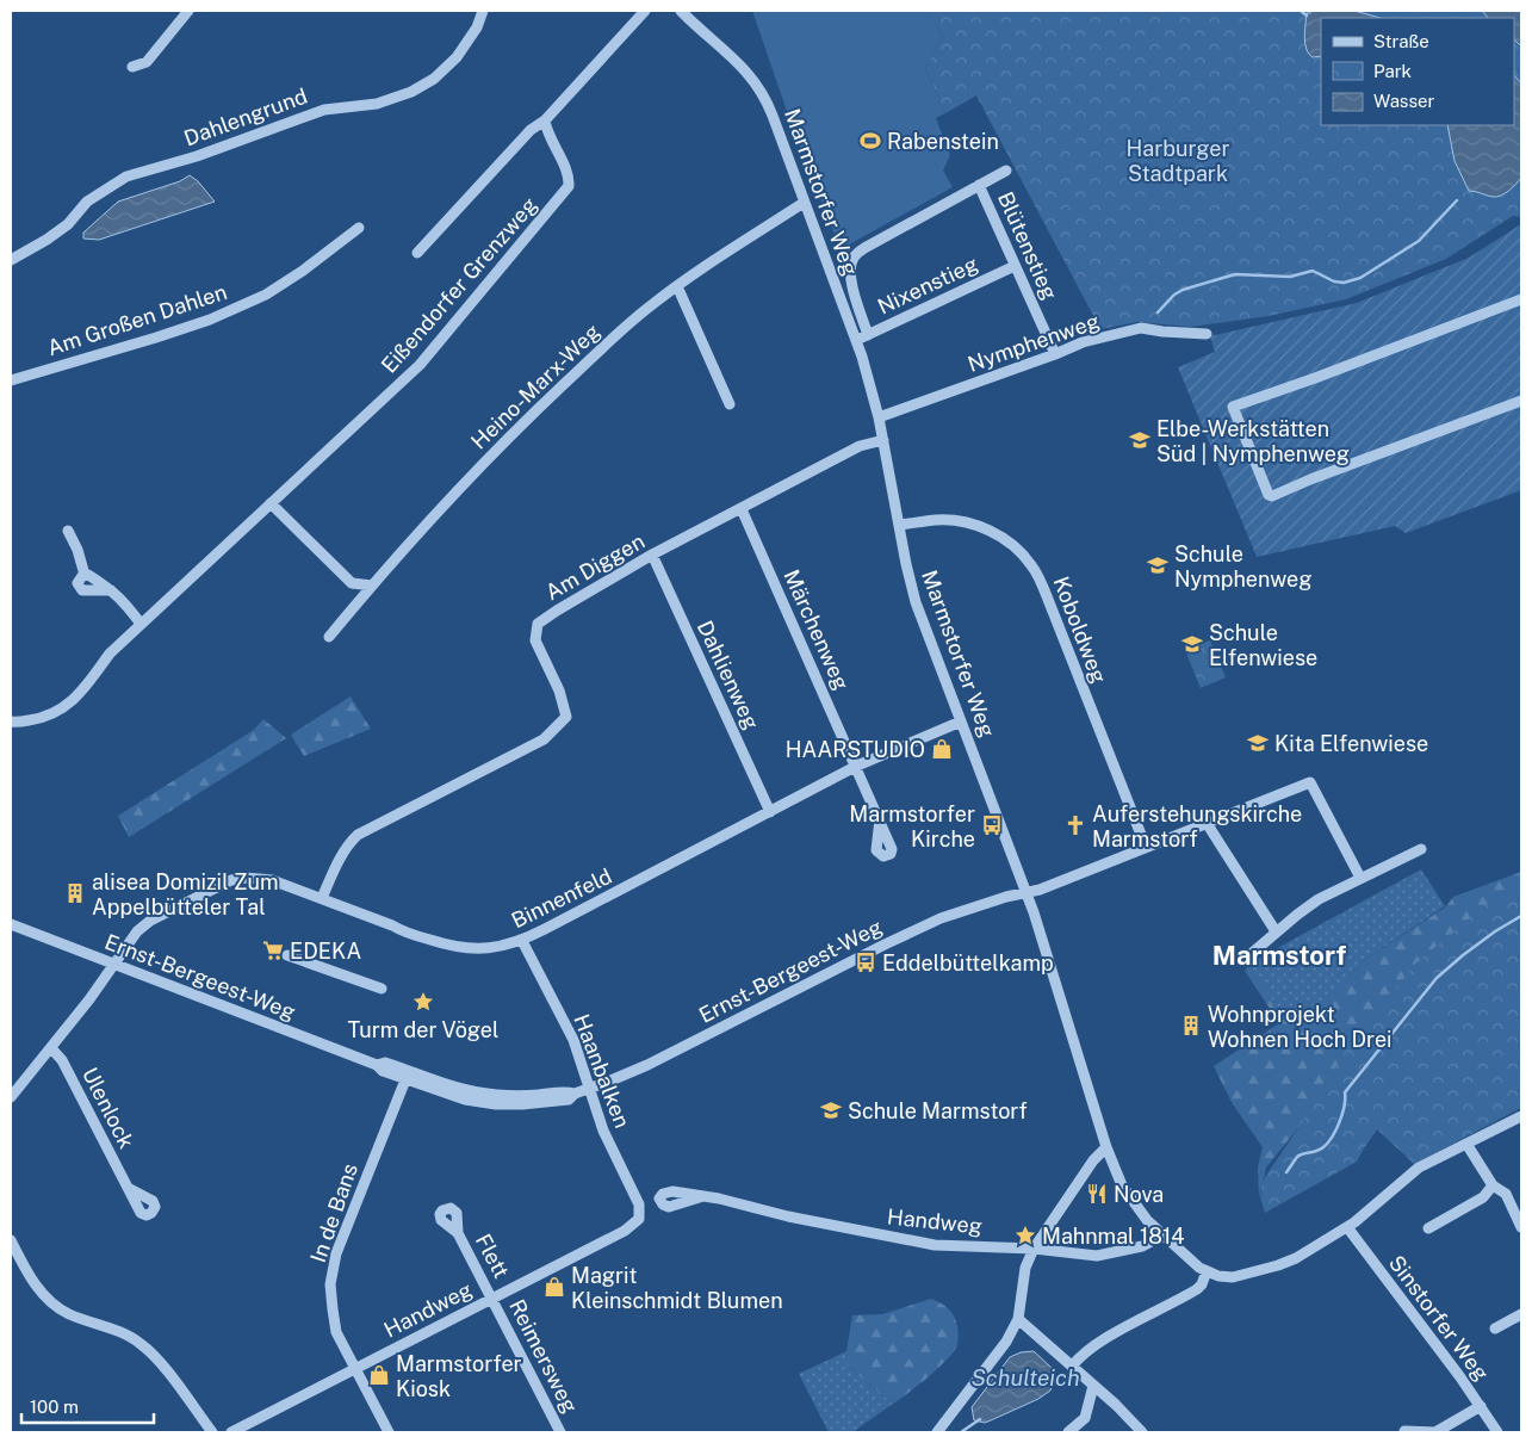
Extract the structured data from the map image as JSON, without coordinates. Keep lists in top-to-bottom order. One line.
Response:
{"streets":{"street":["Dahlengrund","Marmstorfer Weg","Blütenstieg","Eißendorfer Grenzweg","Nixenstieg","Am Großen Dahlen","Nymphenweg","Heino-Marx-Weg","Am Diggen","Märchenweg","Koboldweg","Dahlienweg","Binnenfeld","Ernst-Bergeest-Weg","Haanbalken","Ulenlock","In de Bans","Handweg","Flett","Sinstorfer Weg","Reimersweg"]},"crossings":[["Marmstorfer Weg","Blütenstieg"],["Marmstorfer Weg","Nixenstieg"],["Marmstorfer Weg","Nymphenweg"],["Marmstorfer Weg","Heino-Marx-Weg"],["Marmstorfer Weg","Am Diggen"],["Marmstorfer Weg","Koboldweg"],["Marmstorfer Weg","Binnenfeld"],["Marmstorfer Weg","Ernst-Bergeest-Weg"],["Marmstorfer Weg","Handweg"],["Blütenstieg","Nixenstieg"],["Blütenstieg","Nymphenweg"],["Am Diggen","Märchenweg"],["Am Diggen","Dahlienweg"],["Am Diggen","Binnenfeld"],["Märchenweg","Binnenfeld"],["Koboldweg","Ernst-Bergeest-Weg"],["Dahlienweg","Binnenfeld"],["Binnenfeld","Ernst-Bergeest-Weg"],["Binnenfeld","Haanbalken"],["Binnenfeld","Ulenlock"],["Ernst-Bergeest-Weg","Haanbalken"],["Ernst-Bergeest-Weg","In de Bans"],["Haanbalken","Handweg"],["In de Bans","Handweg"],["Handweg","Flett"],["Handweg","Reimersweg"],["Flett","Reimersweg"]],"districts":["Marmstorf"],"water":["Schulteich"],"parks":["Harburger Stadtpark"],"places":{"sports":["Rabenstein"],"school or university":["Elbe-Werkstätten Süd | Nymphenweg","Schule Nymphenweg","Schule Elfenwiese","Kita Elfenwiese","Schule Marmstorf"],"shop":["HAARSTUDIO","Magrit Kleinschmidt Blumen","Marmstorfer Kiosk"],"bus stop":["Marmstorfer Kirche","Eddelbüttelkamp"],"church":["Auferstehungskirche Marmstorf"],"building":["alisea Domizil Zum Appelbütteler Tal","Wohnprojekt Wohnen Hoch Drei"],"supermarket":["EDEKA"],"place":["Turm der Vögel","Mahnmal 1814"],"restaurant":["Nova"]},"legend":["Straße","Park","Wasser"],"scale_bar":"100 m"}
